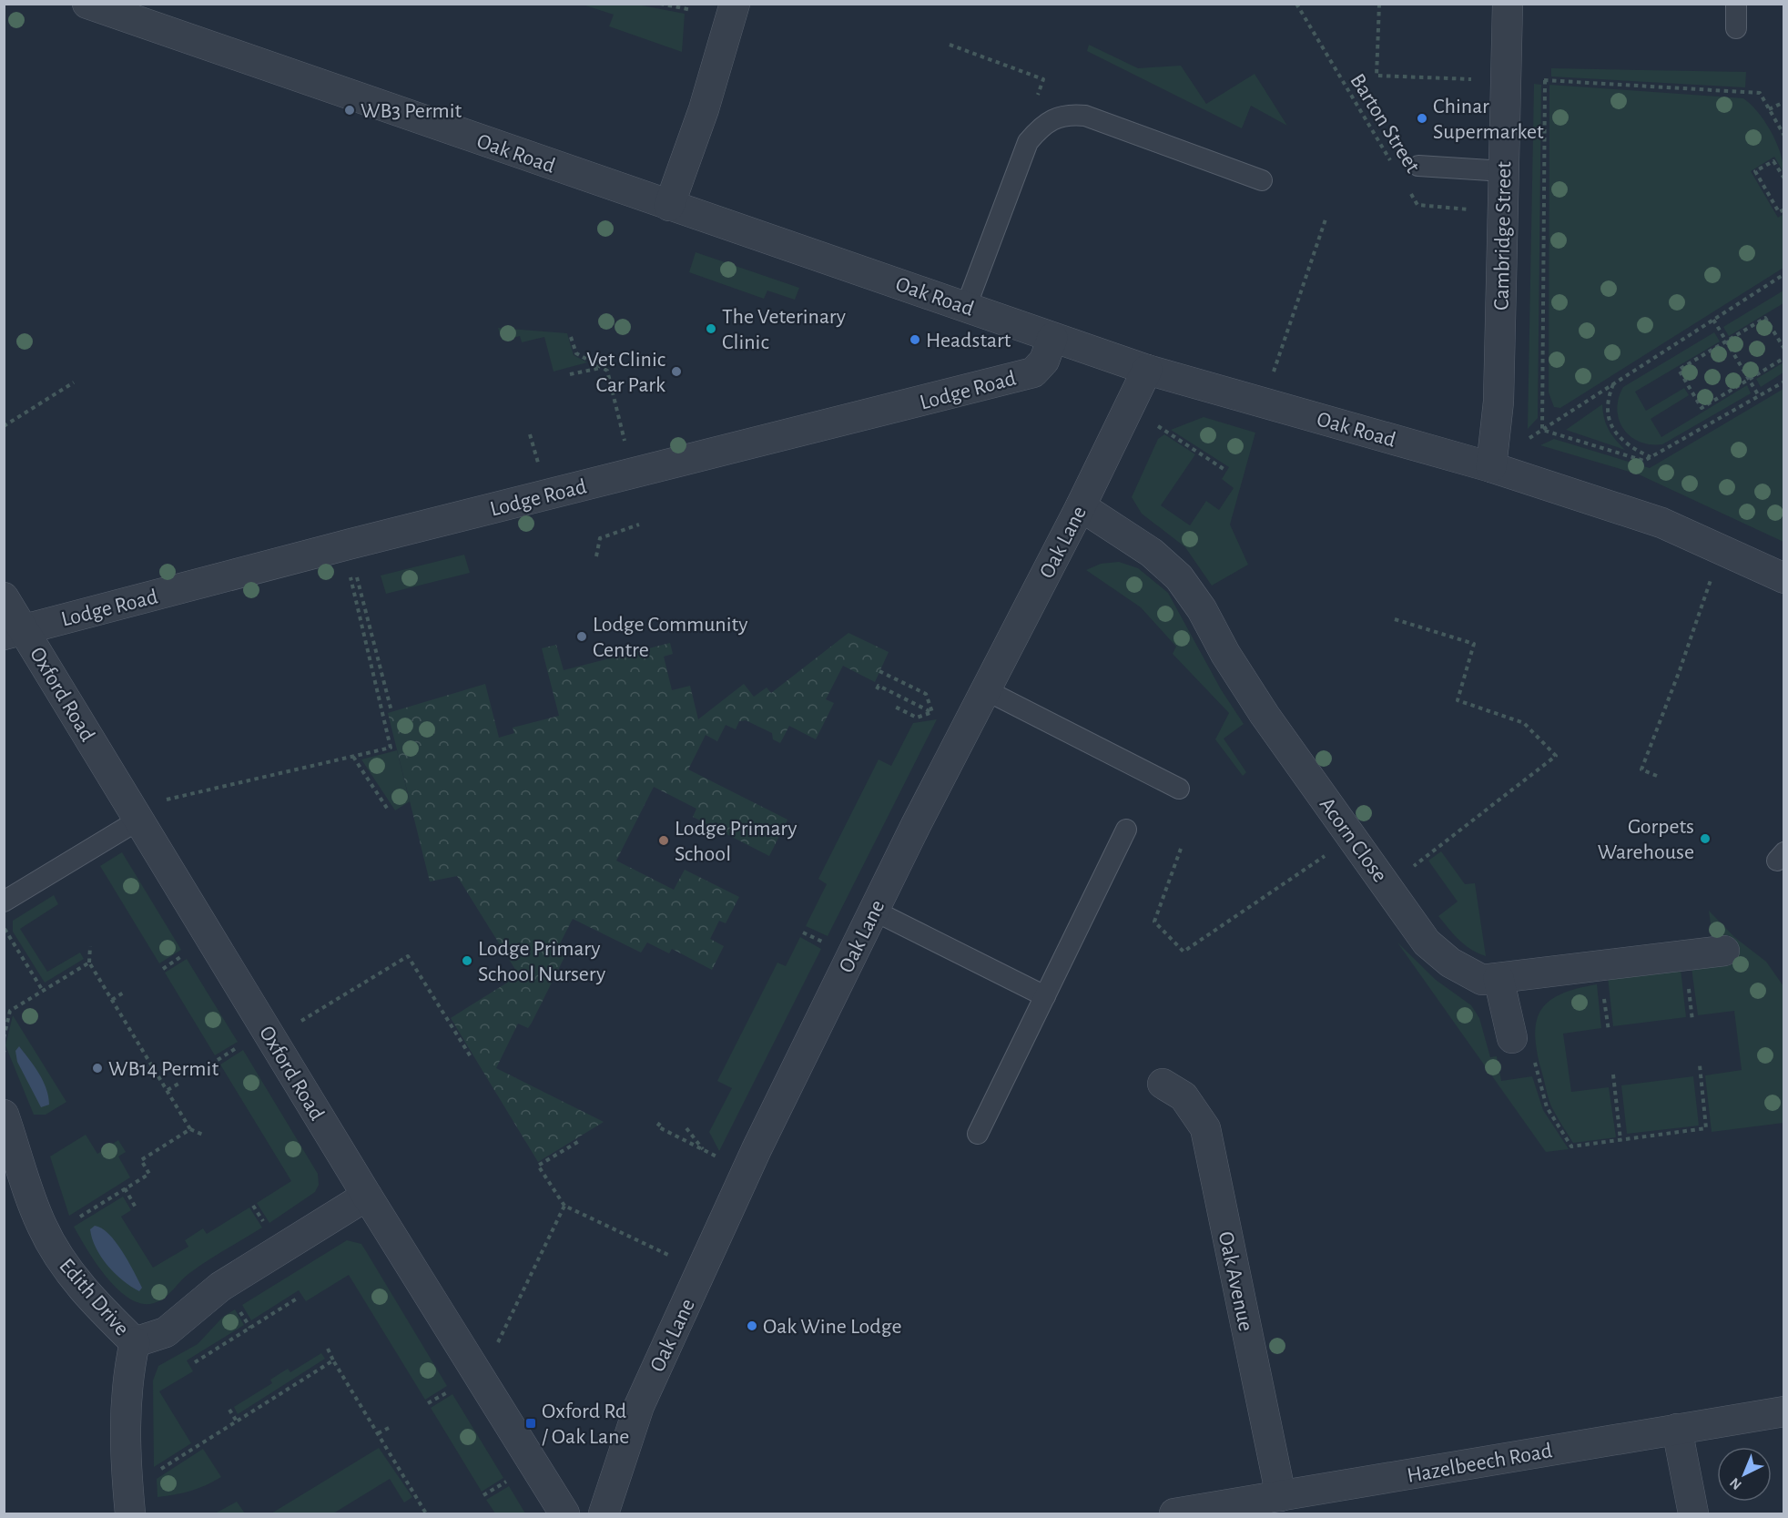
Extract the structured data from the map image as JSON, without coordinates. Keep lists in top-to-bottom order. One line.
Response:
{"streets":{"street":["Oak Road","Cambridge Street","Lodge Road","Oak Lane","Oxford Road","Acorn Close","Oak Avenue","Edith Drive","Hazelbeech Road"],"path":["Barton Street"]},"crossings":[["Oak Road","Cambridge Street"],["Oak Road","Lodge Road"],["Oak Road","Oak Lane"],["Lodge Road","Oxford Road"],["Oak Lane","Acorn Close"],["Oxford Road","Edith Drive"],["Oak Avenue","Hazelbeech Road"]],"places":{"other":["WB3 Permit","Chinar Supermarket","The Veterinary Clinic","Headstart","Vet Clinic Car Park","Lodge Community Centre","Gorpets Warehouse","Lodge Primary School","Lodge Primary School Nursery","WB14 Permit","Oak Wine Lodge"],"transit":["Oxford Rd / Oak Lane"]},"north":"bottom left"}
